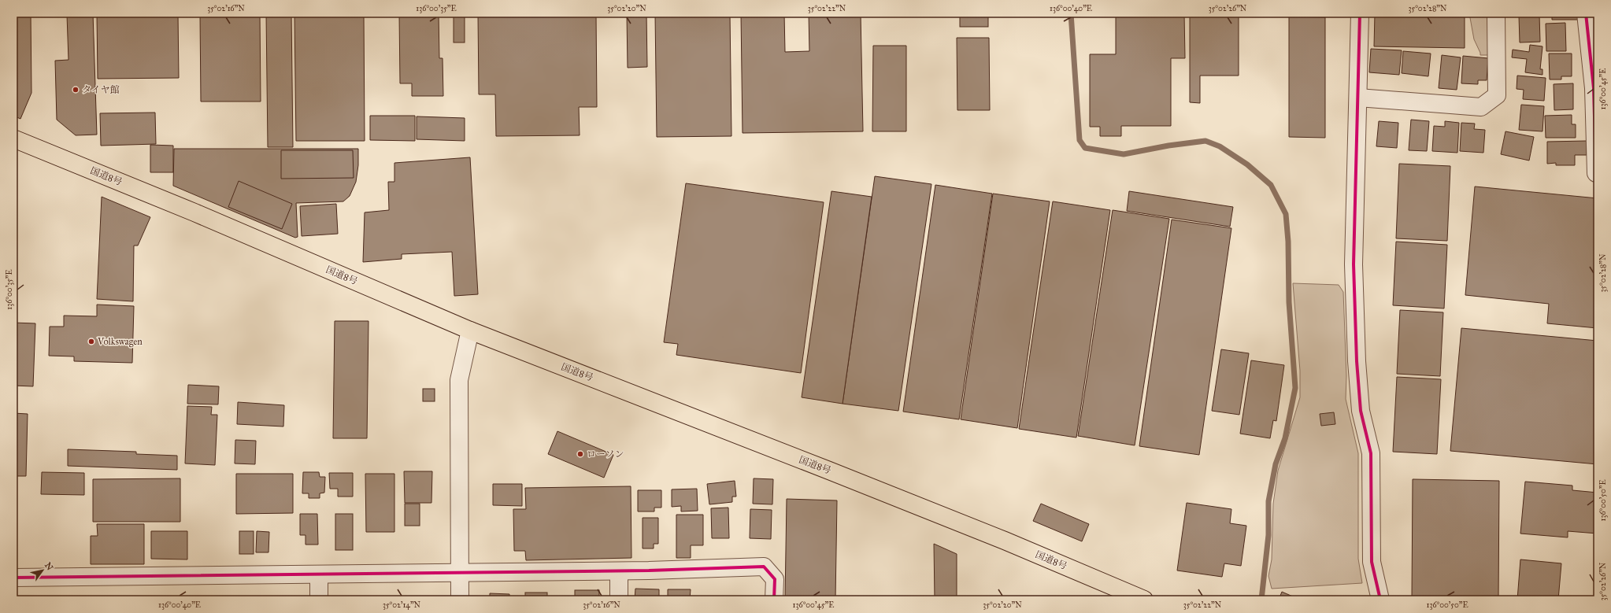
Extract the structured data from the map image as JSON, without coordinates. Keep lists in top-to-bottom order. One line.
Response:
{"streets":{"highway":["国道8号"]},"places":["タイヤ館","Volkswagen","ローソン"],"north":"top right","coordinates":["35°02'16\"N","136°00'35\"E","35°02'20\"N","35°02'22\"N","136°00'40\"E","35°02'26\"N","35°02'28\"N","136°00'45\"E","136°00'50\"E","35°02'14\"N"]}
